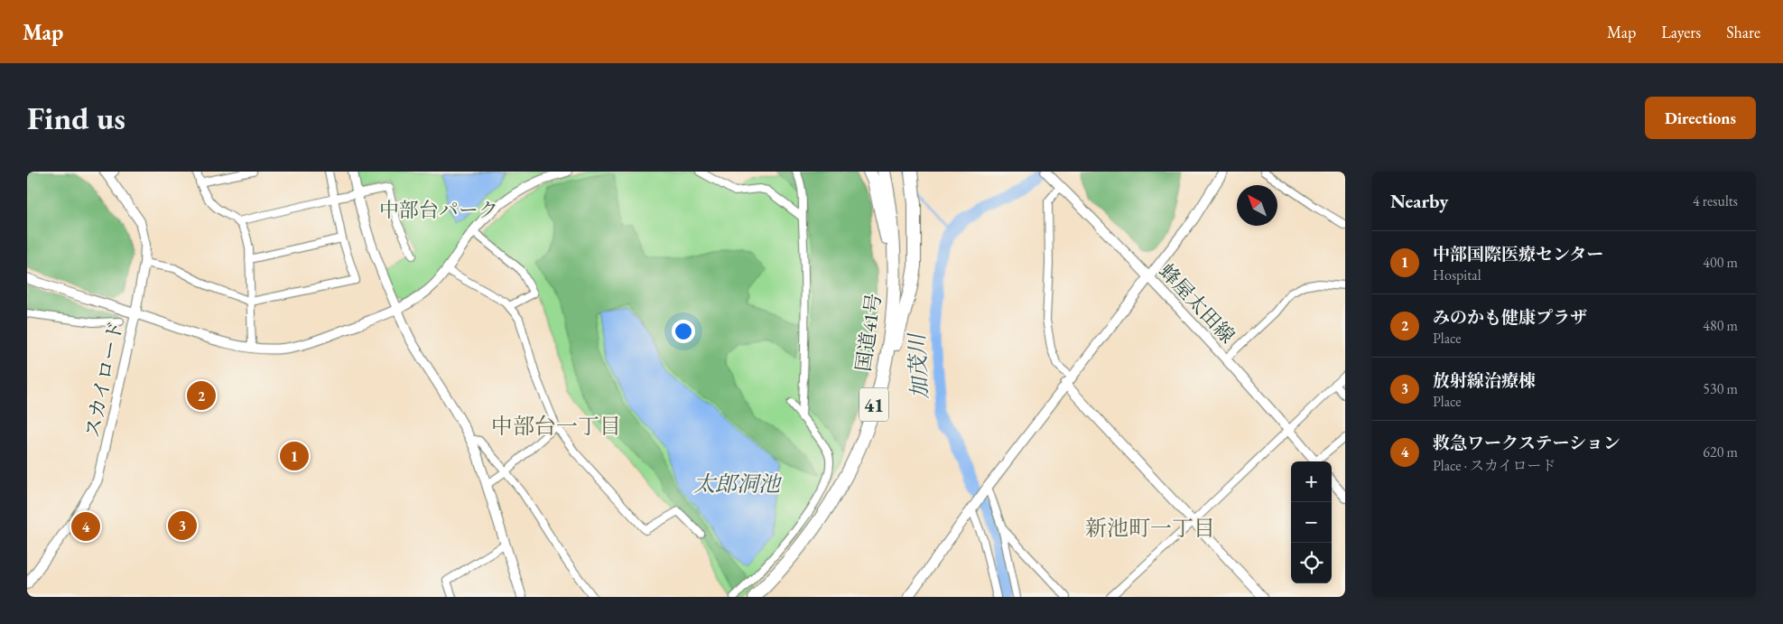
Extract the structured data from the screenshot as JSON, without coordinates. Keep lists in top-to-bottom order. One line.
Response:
{"streets":{"highway":["国道41号","41"],"street":["蜂屋太田線","スカイロード"]},"crossings":[["国道41号","41"]],"districts":["中部台一丁目","新池町一丁目"],"water":["加茂川","太郎洞池"],"parks":["中部台パーク"],"north":"top left","page":{"header":"Map","nav":["Map","Layers","Share"],"buttons":"Directions","title":"Find us","heading":["Nearby","4 results"],"list":[{"mark":"1","name":"中部国際医療センター","note":"Hospital","value":"400 m"},{"mark":"2","name":"みのかも健康プラザ","note":"Place","value":"480 m"},{"mark":"3","name":"放射線治療棟","note":"Place","value":"530 m"},{"mark":"4","name":"救急ワークステーション","note":"Place · スカイロード","value":"620 m"}],"pins":["2","1","3","4"],"map_buttons":["+","−"]}}
